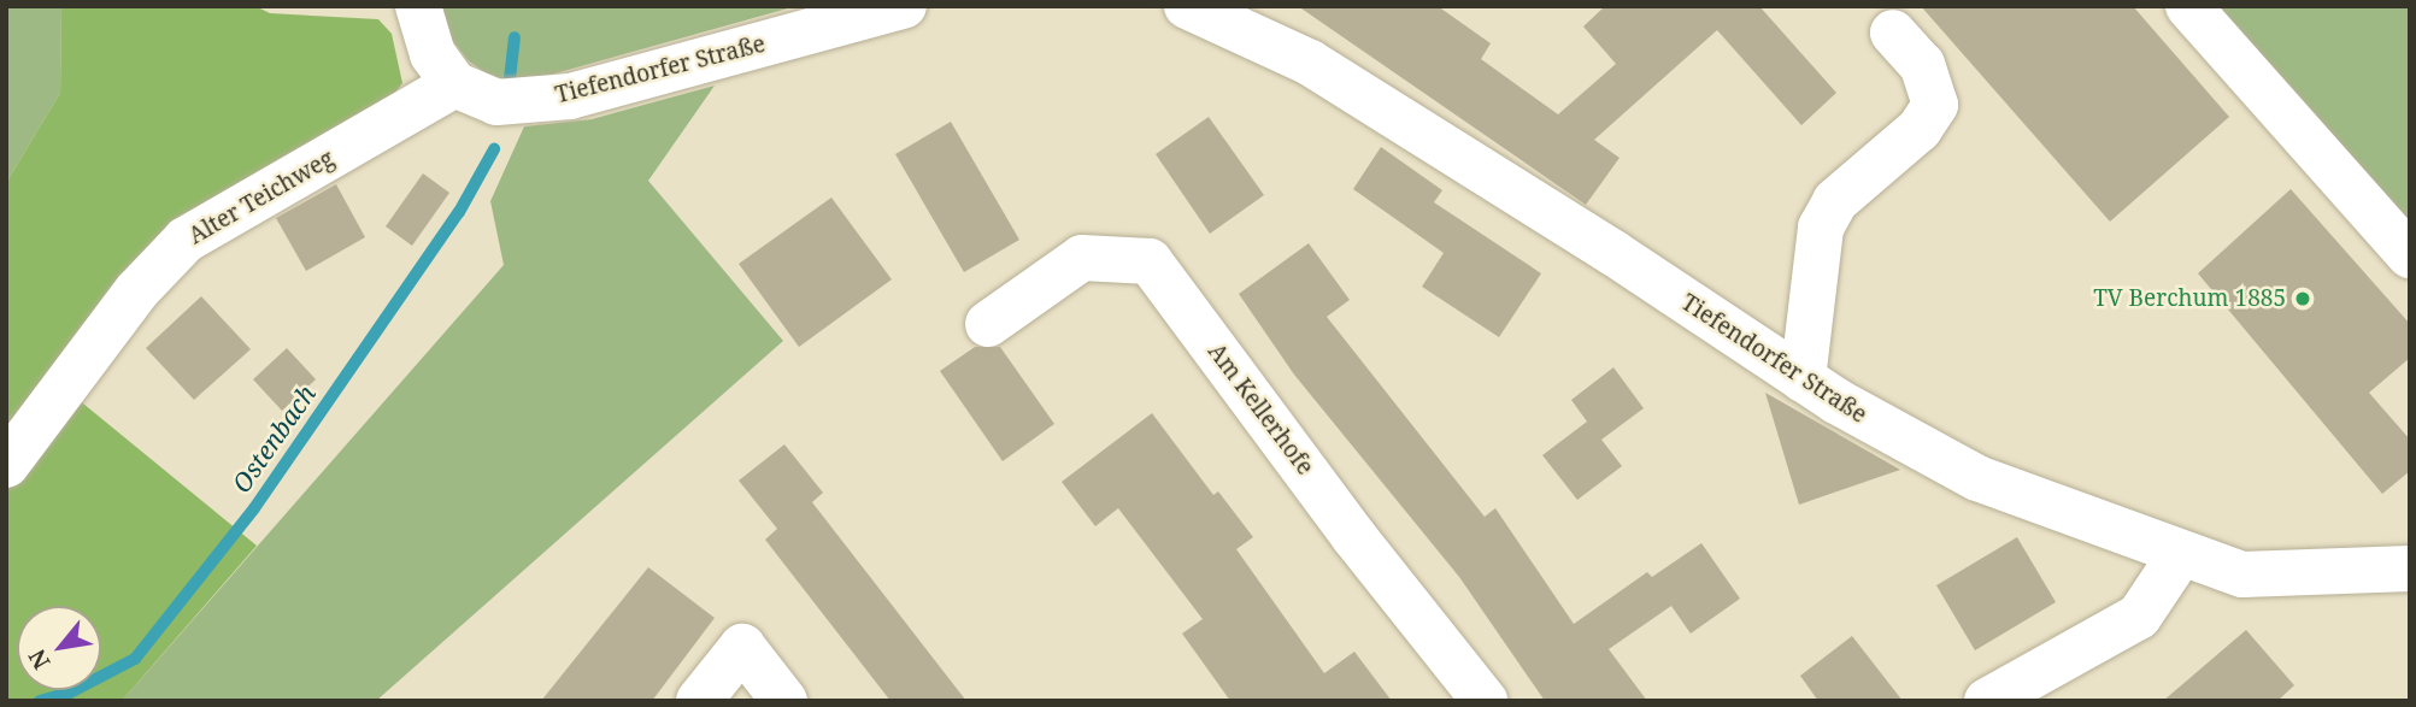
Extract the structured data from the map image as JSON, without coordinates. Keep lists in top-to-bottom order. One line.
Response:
{"streets":{"street":["Tiefendorfer Straße","Alter Teichweg","Am Kellerhofe"]},"crossings":[["Tiefendorfer Straße","Alter Teichweg"]],"water":["Ostenbach"],"places":["TV Berchum 1885"],"north":"bottom left"}
